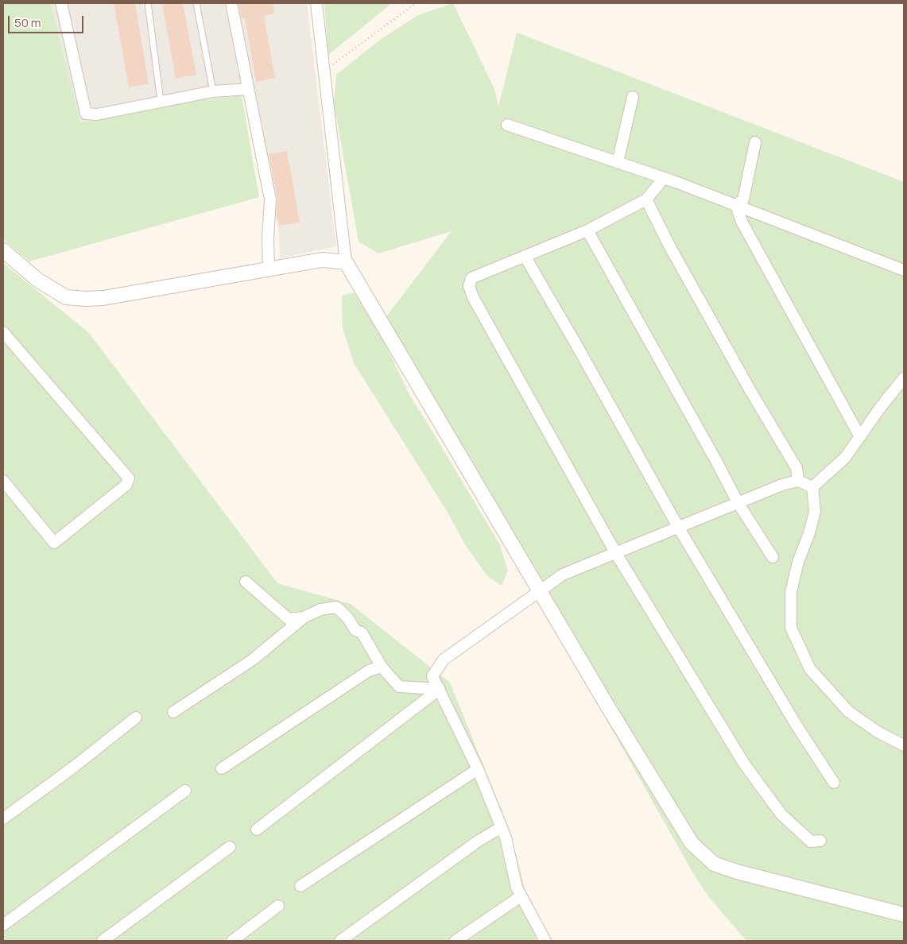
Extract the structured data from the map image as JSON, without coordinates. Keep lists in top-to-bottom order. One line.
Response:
{"scale_bar":"50 m"}
